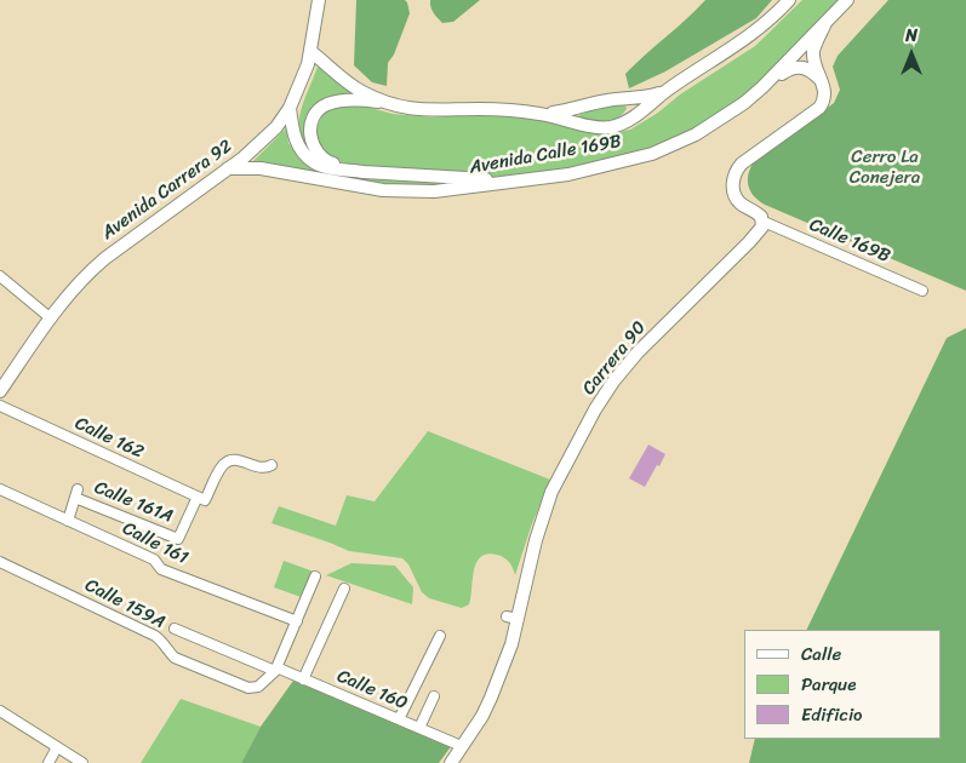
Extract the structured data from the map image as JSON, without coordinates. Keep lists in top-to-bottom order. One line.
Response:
{"streets":{"main road":["Avenida Calle 169B","Avenida Carrera 92","Carrera 90"],"street":["Calle 169B","Calle 162","Calle 161A","Calle 161","Calle 159A","Calle 160"]},"crossings":[["Avenida Calle 169B","Avenida Carrera 92"],["Calle 169B","Carrera 90"],["Calle 162","Calle 161A"],["Calle 161A","Calle 161"],["Calle 159A","Calle 160"]],"parks":["Cerro La Conejera"],"legend":["Calle","Parque","Edificio"],"north":"top"}
